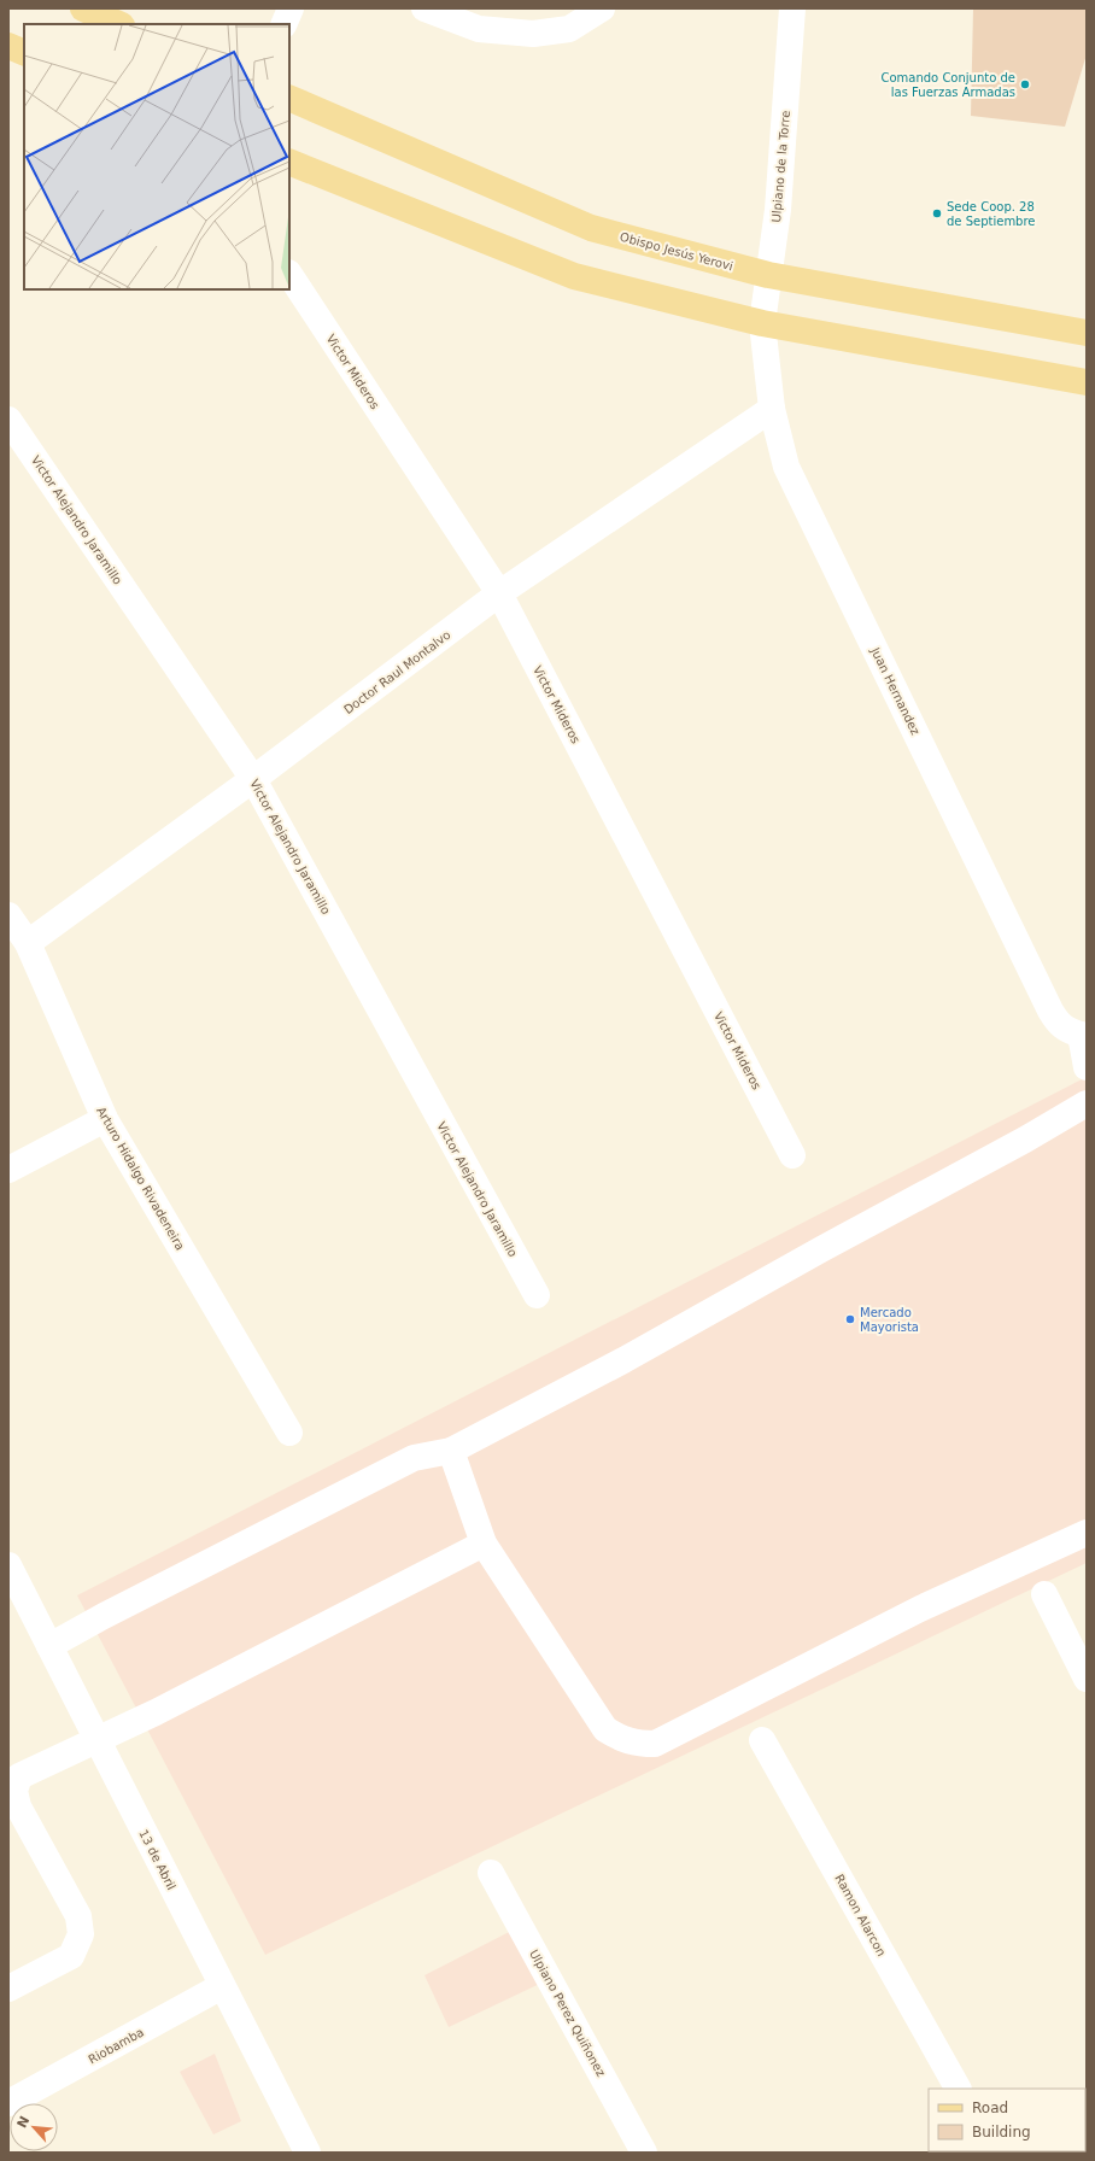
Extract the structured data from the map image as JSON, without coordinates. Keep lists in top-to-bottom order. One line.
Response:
{"streets":{"main road":["Obispo Jesús Yerovi"],"street":["Ulpiano de la Torre","Victor Mideros","Victor Alejandro Jaramillo","Doctor Raul Montalvo","Juan Hernandez","Arturo Hidalgo Rivadeneira","13 de Abril","Ramon Alarcon","Ulpiano Perez Quiñonez","Riobamba"]},"crossings":[["Ulpiano de la Torre","Obispo Jesús Yerovi"],["Ulpiano de la Torre","Juan Hernandez"],["Victor Mideros","Doctor Raul Montalvo"],["Victor Alejandro Jaramillo","Doctor Raul Montalvo"],["Doctor Raul Montalvo","Juan Hernandez"],["Doctor Raul Montalvo","Arturo Hidalgo Rivadeneira"],["13 de Abril","Riobamba"]],"places":["Comando Conjunto de las Fuerzas Armadas","Sede Coop. 28 de Septiembre","Mercado Mayorista"],"legend":["Road","Building"],"north":"top left"}
